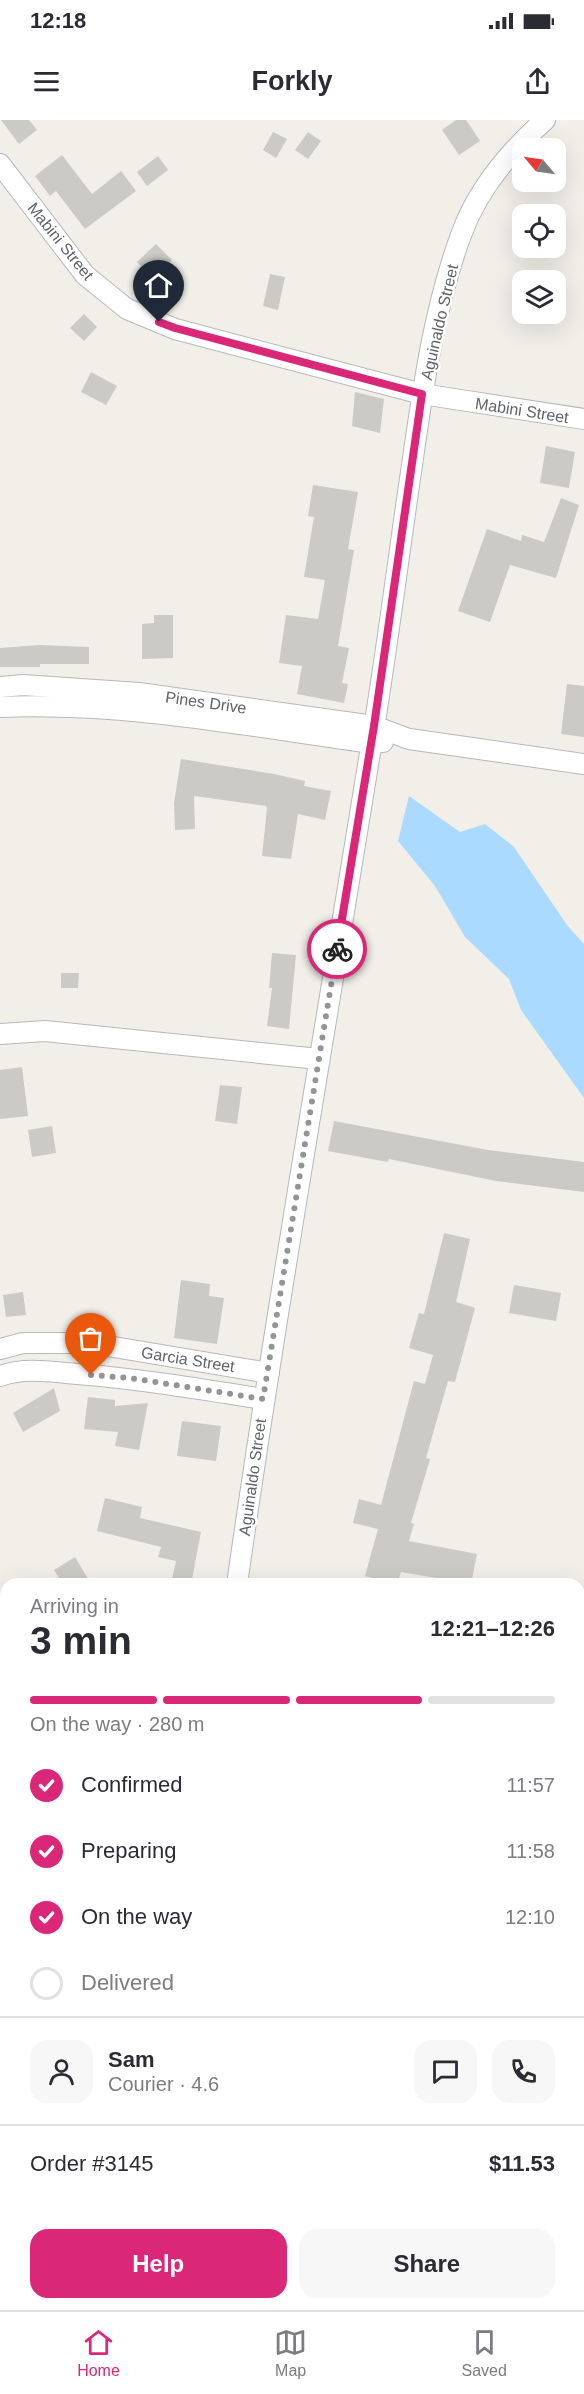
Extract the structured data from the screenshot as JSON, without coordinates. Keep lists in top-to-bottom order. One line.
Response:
{"streets":{"street":["Mabini Street","Aguinaldo Street","Pines Drive","Garcia Street"]},"crossings":[["Mabini Street","Aguinaldo Street"],["Aguinaldo Street","Pines Drive"],["Aguinaldo Street","Garcia Street"]],"north":"top left","page":{"status":"12:18","header":"Forkly","heading":["3 min","Arriving in","12:21–12:26"],"panel":["Sam","Courier · 4.6","Order #3145","$11.53"],"bar":"On the way · 280 m","list":[["Confirmed","11:57"],["Preparing","11:58"],["On the way","12:10"],"Delivered"],"buttons":["Help","Share"],"tabs":["Home","Map","Saved"]}}
